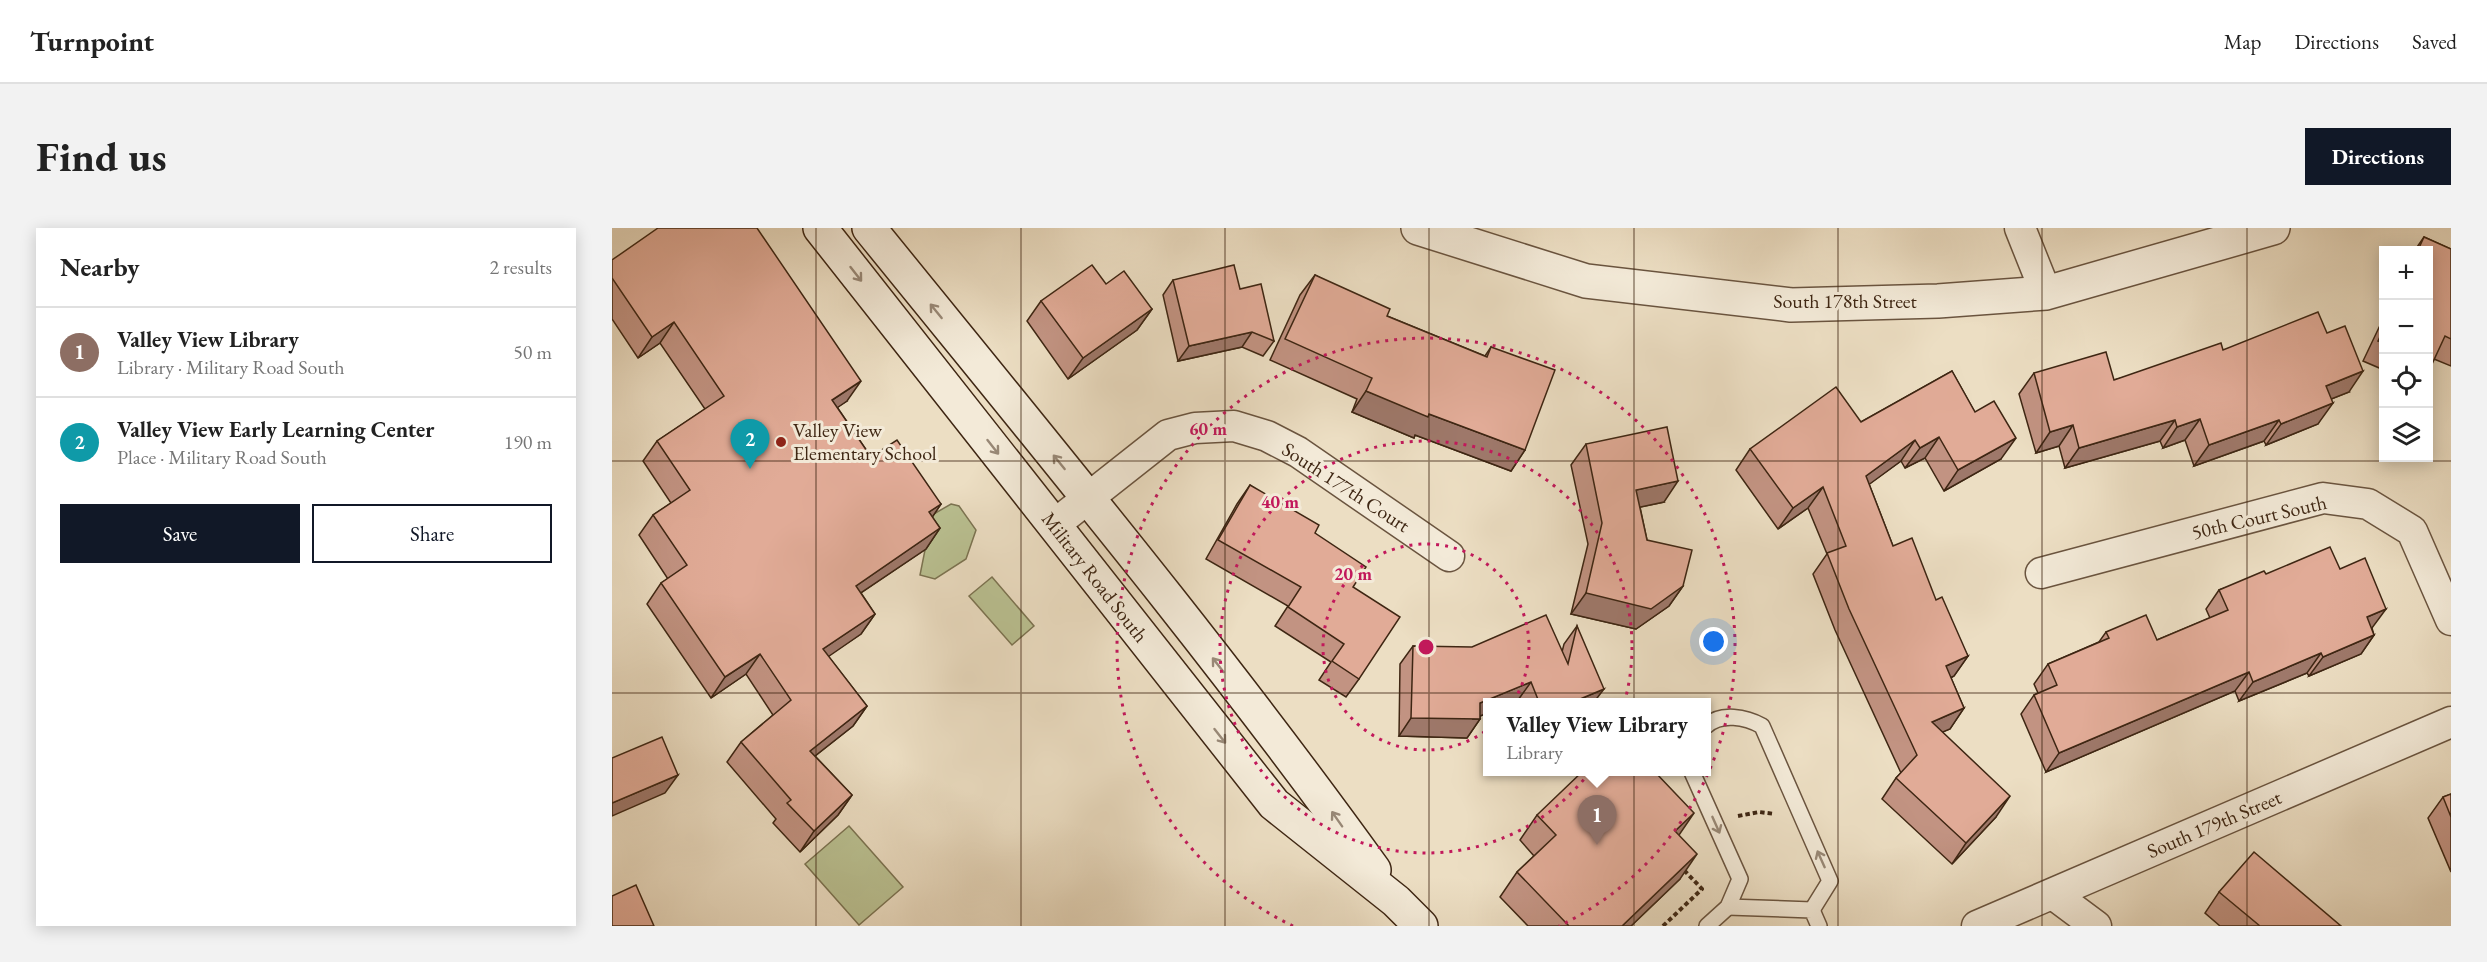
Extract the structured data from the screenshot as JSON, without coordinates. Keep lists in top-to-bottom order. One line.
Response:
{"streets":{"main road":["South 178th Street","Military Road South"],"street":["South 177th Court","50th Court South","South 179th Street"]},"crossings":[["South 177th Court","Military Road South"]],"places":["Valley View Elementary School"],"page":{"header":"Turnpoint","nav":["Map","Directions","Saved"],"buttons":["Directions",["Save","Share"]],"title":"Find us","heading":["Nearby","2 results"],"map_buttons":["+","−"],"list":[{"mark":"1","name":"Valley View Library","note":"Library · Military Road South","value":"50 m"},{"mark":"2","name":"Valley View Early Learning Center","note":"Place · Military Road South","value":"190 m"}],"pins":["2","1"],"popup":["Valley View Library","Library"]},"rings":["60 m","40 m","20 m"]}
